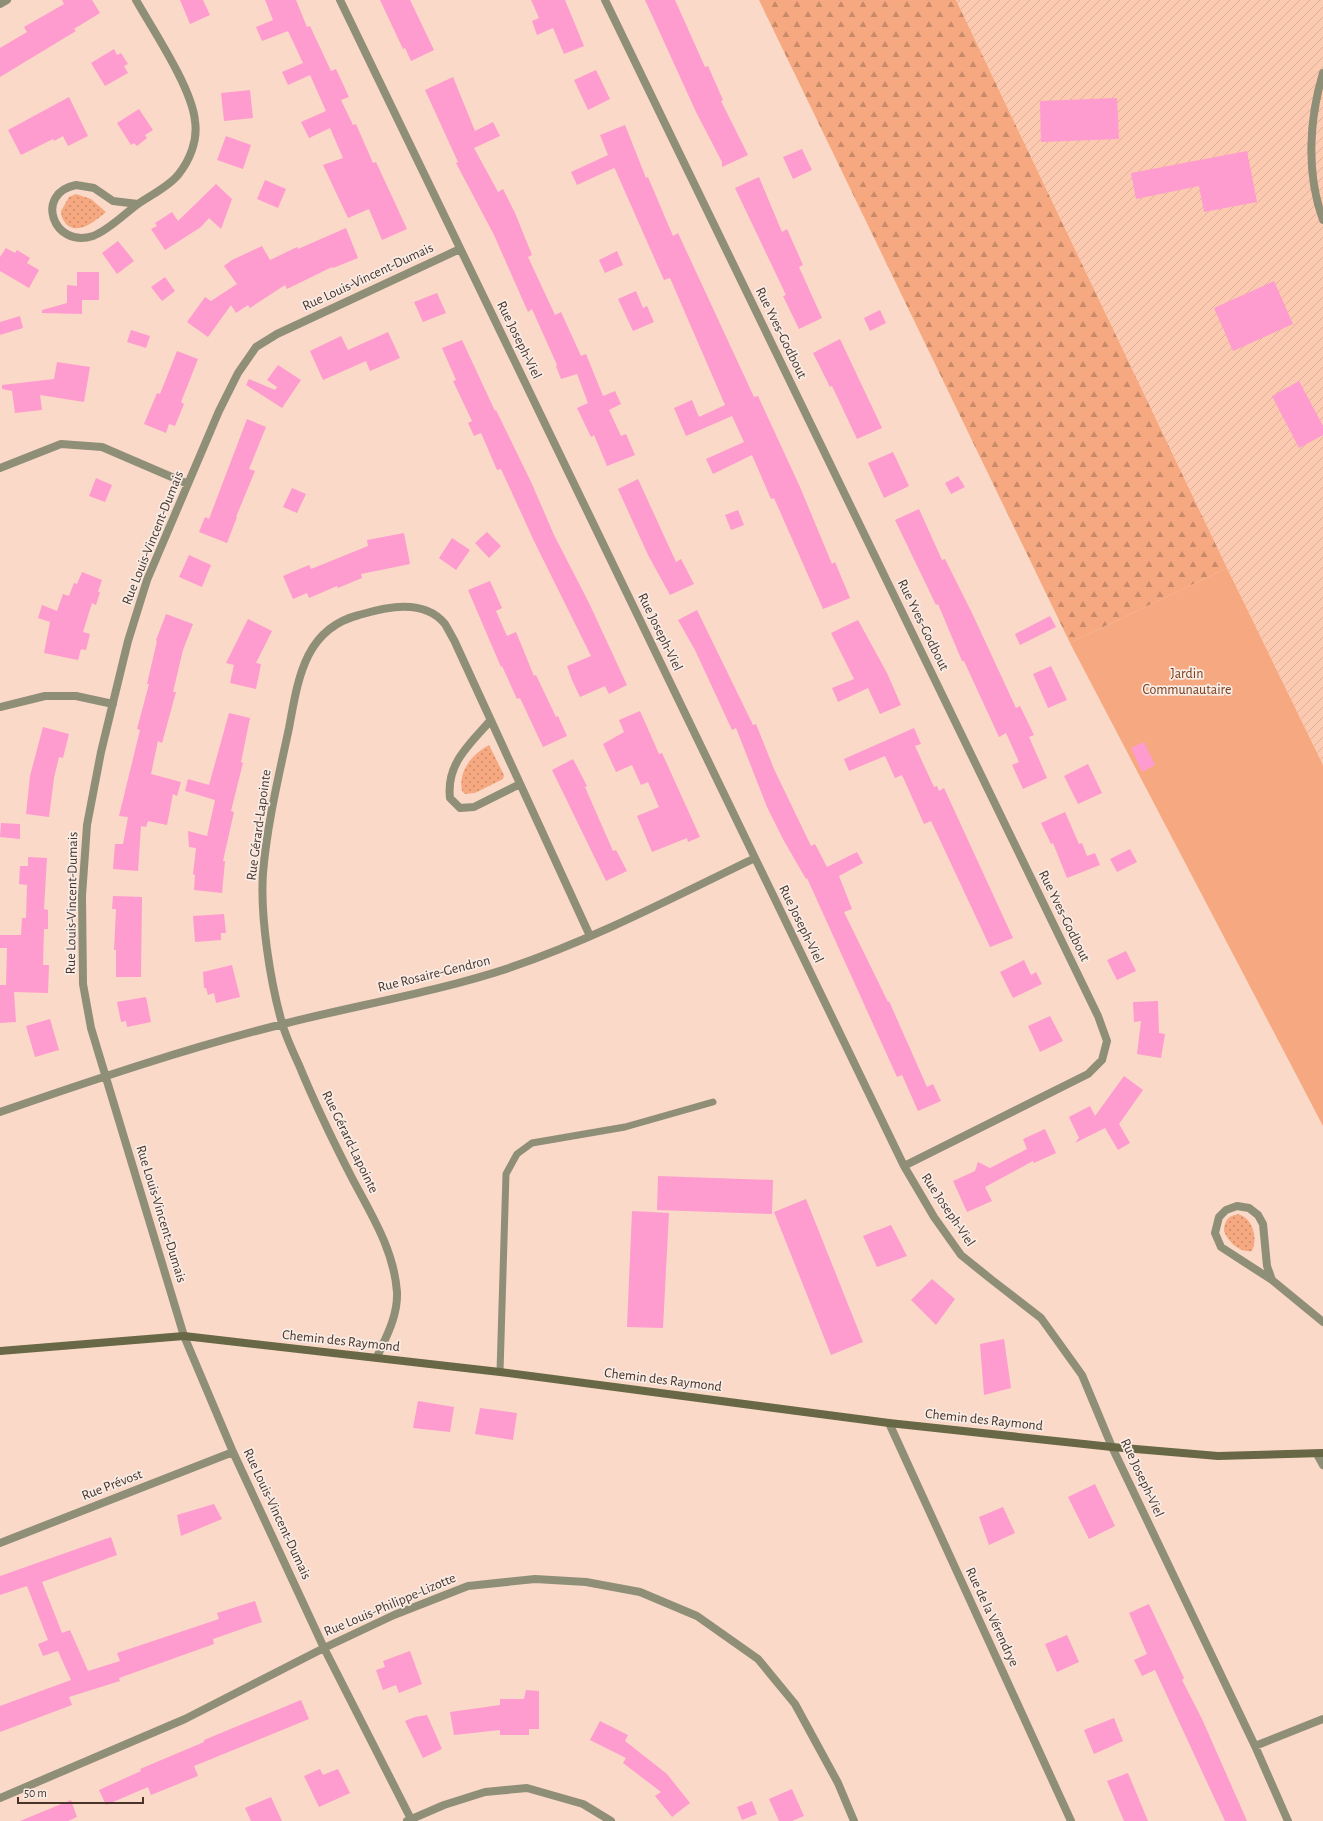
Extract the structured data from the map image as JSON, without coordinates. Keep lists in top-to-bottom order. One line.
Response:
{"streets":{"street":["Rue Louis-Vincent-Dumais","Rue Yves-Godbout","Rue Joseph-Viel","Rue Gérard-Lapointe","Rue Rosaire-Gendron","Chemin des Raymond","Rue Prévost","Rue Louis-Philippe-Lizotte","Rue de la Vérendrye"]},"crossings":[["Rue Louis-Vincent-Dumais","Rue Joseph-Viel"],["Rue Louis-Vincent-Dumais","Rue Rosaire-Gendron"],["Rue Louis-Vincent-Dumais","Chemin des Raymond"],["Rue Louis-Vincent-Dumais","Rue Prévost"],["Rue Louis-Vincent-Dumais","Rue Louis-Philippe-Lizotte"],["Rue Yves-Godbout","Rue Joseph-Viel"],["Rue Joseph-Viel","Rue Rosaire-Gendron"],["Rue Joseph-Viel","Chemin des Raymond"],["Rue Gérard-Lapointe","Rue Rosaire-Gendron"],["Rue Gérard-Lapointe","Chemin des Raymond"],["Chemin des Raymond","Rue de la Vérendrye"]],"parks":["Jardin Communautaire"],"scale_bar":"50 m"}
